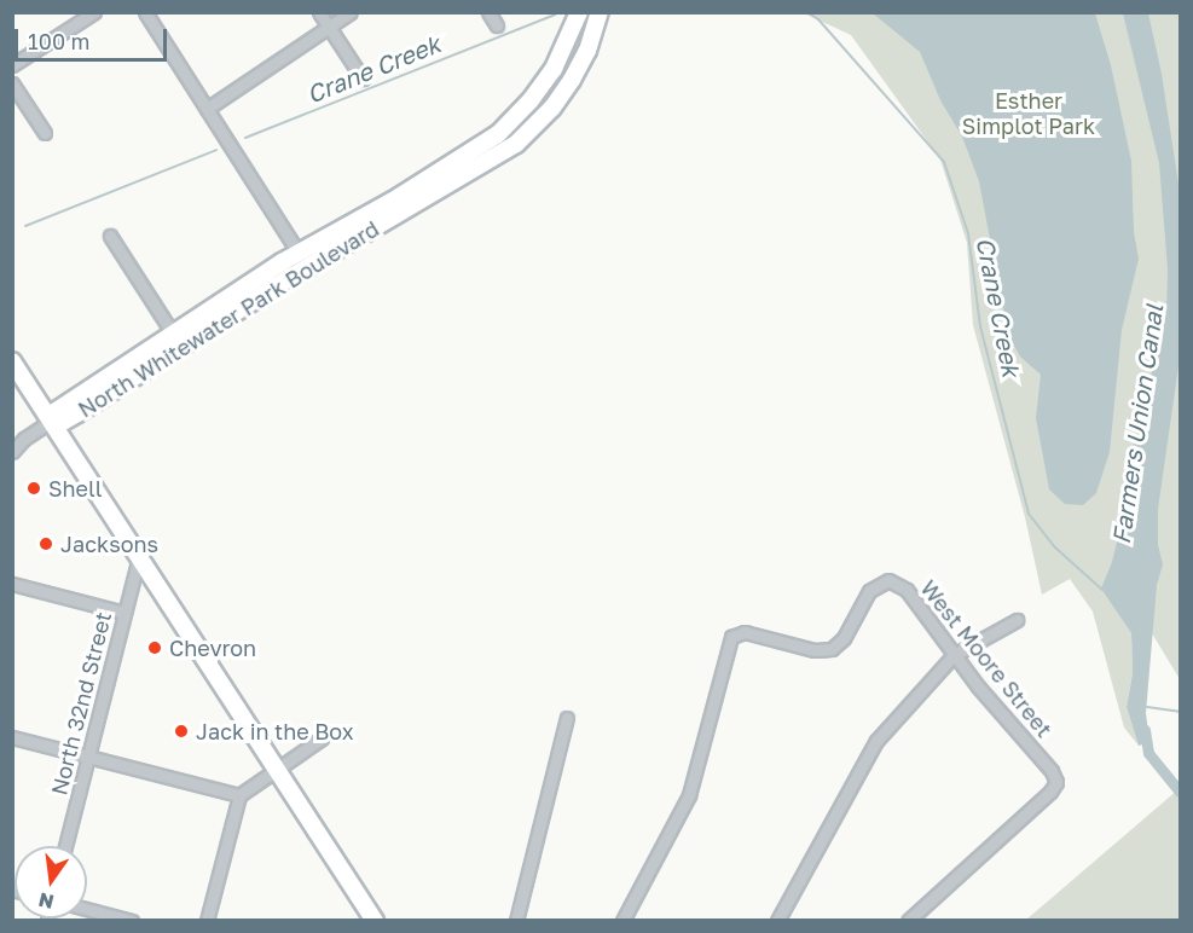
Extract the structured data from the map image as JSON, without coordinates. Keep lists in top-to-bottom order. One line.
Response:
{"streets":{"street":["North Whitewater Park Boulevard","West Moore Street","North 32nd Street"]},"water":["Crane Creek","Farmers Union Canal"],"parks":["Esther Simplot Park"],"places":["Shell","Jacksons","Chevron","Jack in the Box"],"scale_bar":"100 m","north":"bottom"}
